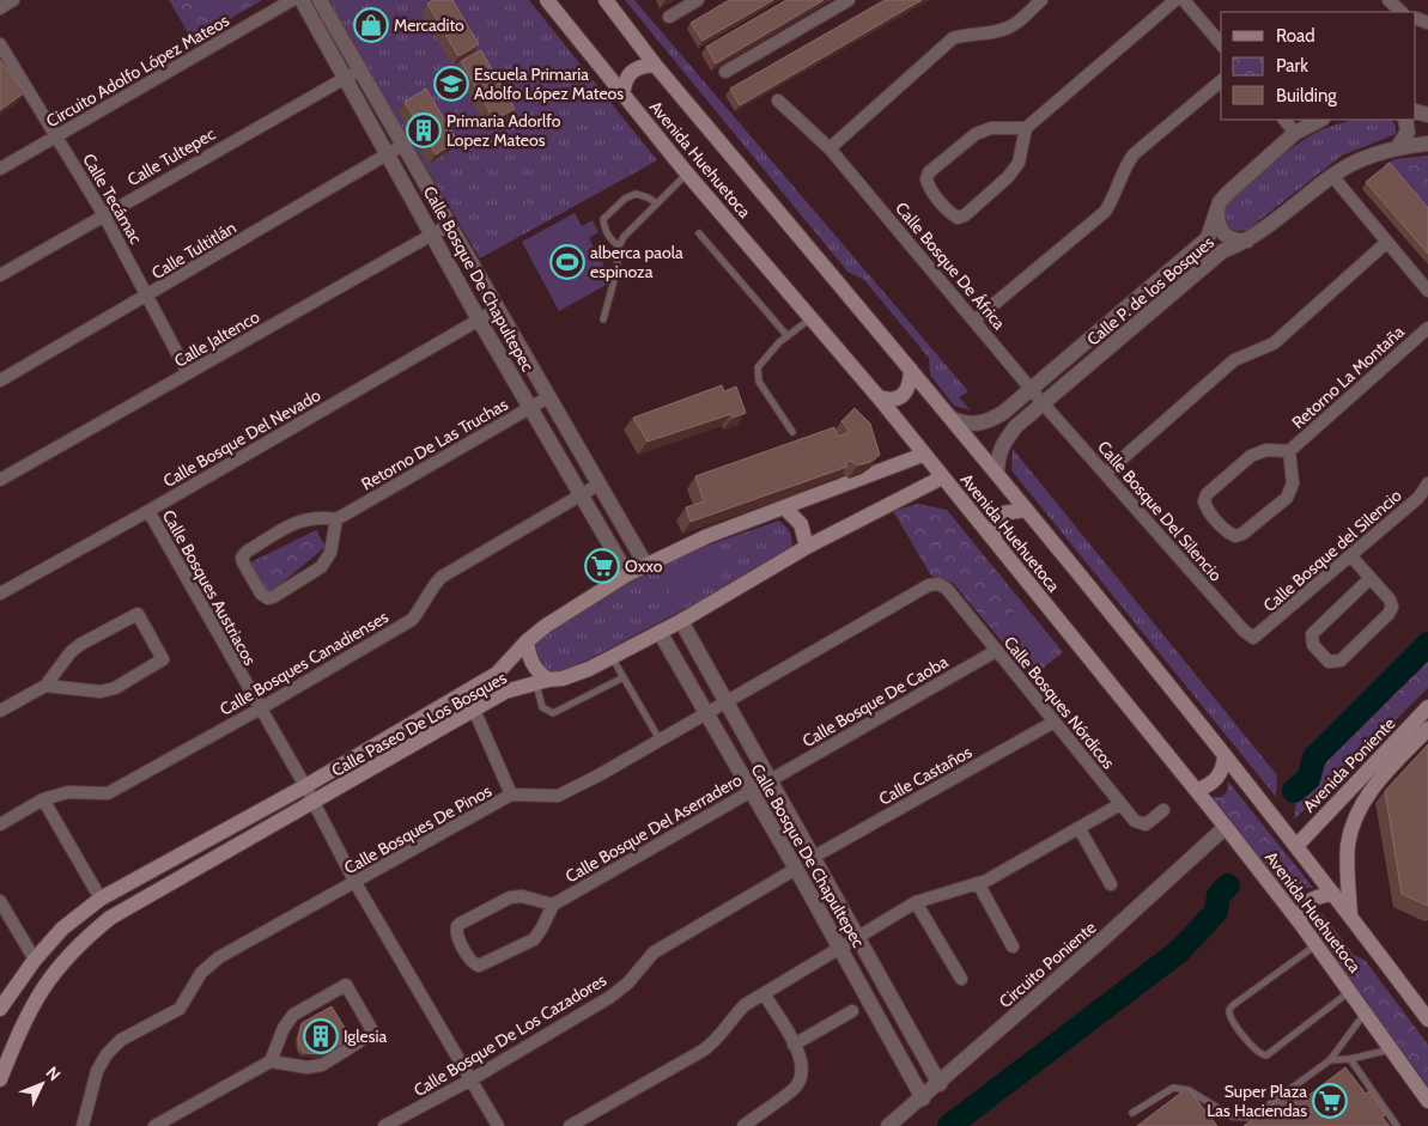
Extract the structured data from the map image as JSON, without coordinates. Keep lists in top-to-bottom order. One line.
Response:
{"streets":{"main road":["Avenida Huehuetoca","Calle Paseo De Los Bosques","Avenida Poniente"],"street":["Circuito Adolfo López Mateos","Calle Tultepec","Calle Tecámac","Calle Tultitlán","Calle Bosque De África","Calle Bosque De Chapultepec","Calle P. de los Bosques","Calle Jaltenco","Retorno La Montaña","Calle Bosque Del Nevado","Retorno De Las Truchas","Calle Bosque Del Silencio","Calle Bosque del Silencio","Calle Bosques Austriacos","Calle Bosques Canadienses","Calle Bosque De Caoba","Calle Bosques Nórdicos","Calle Castaños","Calle Bosque Del Aserradero","Calle Bosques De Pinos","Circuito Poniente","Calle Bosque De Los Cazadores"]},"crossings":[["Circuito Adolfo López Mateos","Calle Tecámac"],["Calle Tultepec","Calle Tecámac"],["Calle Tultepec","Calle Bosque De Chapultepec"],["Avenida Huehuetoca","Calle P. de los Bosques"],["Avenida Huehuetoca","Calle Paseo De Los Bosques"],["Avenida Huehuetoca","Avenida Poniente"],["Avenida Huehuetoca","Circuito Poniente"],["Calle Tecámac","Calle Tultitlán"],["Calle Tecámac","Calle Jaltenco"],["Calle Tultitlán","Calle Bosque De Chapultepec"],["Calle Bosque De África","Calle P. de los Bosques"],["Calle Bosque De África","Calle Bosque Del Silencio"],["Calle Bosque De Chapultepec","Calle Jaltenco"],["Calle Bosque De Chapultepec","Calle Bosque Del Nevado"],["Calle Bosque De Chapultepec","Retorno De Las Truchas"],["Calle Bosque De Chapultepec","Calle Bosques Canadienses"],["Calle Bosque De Chapultepec","Calle Bosque De Caoba"],["Calle Bosque De Chapultepec","Calle Bosques Nórdicos"],["Calle Bosque De Chapultepec","Calle Paseo De Los Bosques"],["Calle Bosque De Chapultepec","Calle Castaños"],["Calle Bosque De Chapultepec","Calle Bosque Del Aserradero"],["Calle Bosque De Chapultepec","Calle Bosques De Pinos"],["Calle Bosque De Chapultepec","Circuito Poniente"],["Calle Bosque De Chapultepec","Calle Bosque De Los Cazadores"],["Calle P. de los Bosques","Calle Bosque Del Silencio"],["Calle Bosque Del Nevado","Calle Bosques Austriacos"],["Calle Bosque Del Silencio","Calle Bosque del Silencio"],["Calle Bosques Austriacos","Calle Bosques Canadienses"],["Calle Bosques Austriacos","Calle Paseo De Los Bosques"],["Calle Bosques Austriacos","Calle Bosques De Pinos"],["Calle Bosques Austriacos","Calle Bosque De Los Cazadores"],["Calle Bosque De Caoba","Calle Bosques Nórdicos"],["Calle Bosque De Caoba","Calle Bosque Del Aserradero"],["Calle Bosques Nórdicos","Calle Castaños"],["Calle Bosques Nórdicos","Calle Bosques De Pinos"]],"places":{"shop":["Mercadito"],"school or university":["Escuela Primaria Adolfo López Mateos"],"building":["Primaria Adorlfo Lopez Mateos","Iglesia"],"sports":["alberca paola espinoza"],"supermarket":["Oxxo","Super Plaza Las Haciendas"]},"legend":["Road","Park","Building"],"north":"top right"}
